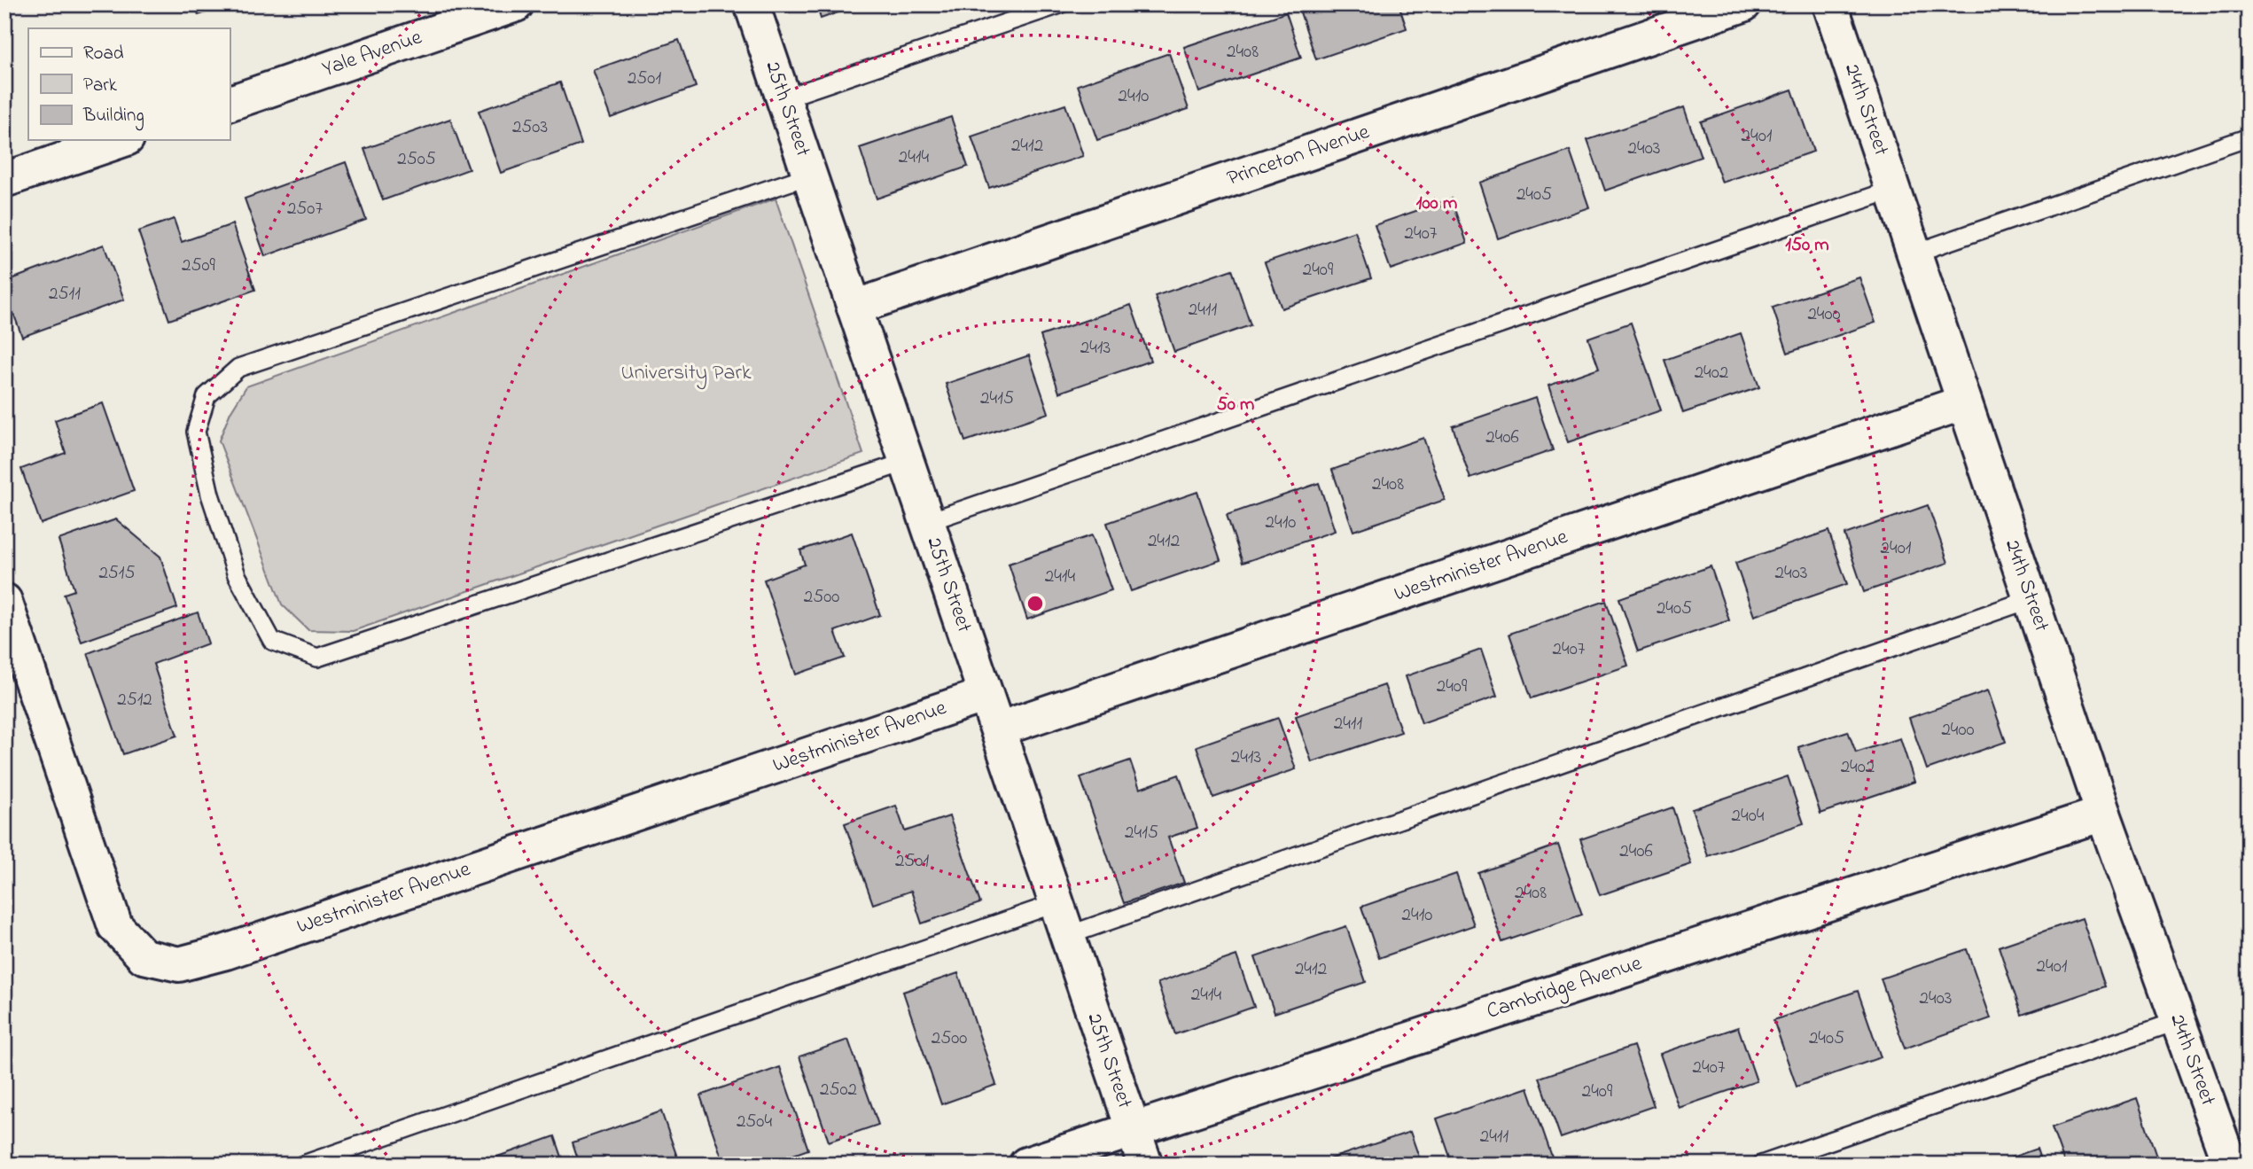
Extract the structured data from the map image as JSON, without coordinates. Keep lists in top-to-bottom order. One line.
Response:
{"streets":{"street":["Yale Avenue","25th Street","24th Street","Princeton Avenue","Westminister Avenue","Cambridge Avenue"]},"crossings":[["25th Street","Princeton Avenue"],["25th Street","Westminister Avenue"],["25th Street","Cambridge Avenue"],["24th Street","Westminister Avenue"],["24th Street","Cambridge Avenue"]],"parks":["University Park"],"house_numbers":["2408","2501","2410","2503","2401","2412","2403","2414","2505","2405","2507","2407","2509","2409","2511","2411","2400","2413","2402","2415","2406","2408","2410","2412","2401","2515","2403","2414","2500","2405","2407","2409","2512","2411","2400","2413","2402","2404","2415","2406","2501","2408","2410","2401","2412","2414","2403","2500","2405","2407","2502","2409","2504","2411"],"legend":["Road","Park","Building"],"rings":["100 m","150 m","50 m"]}
